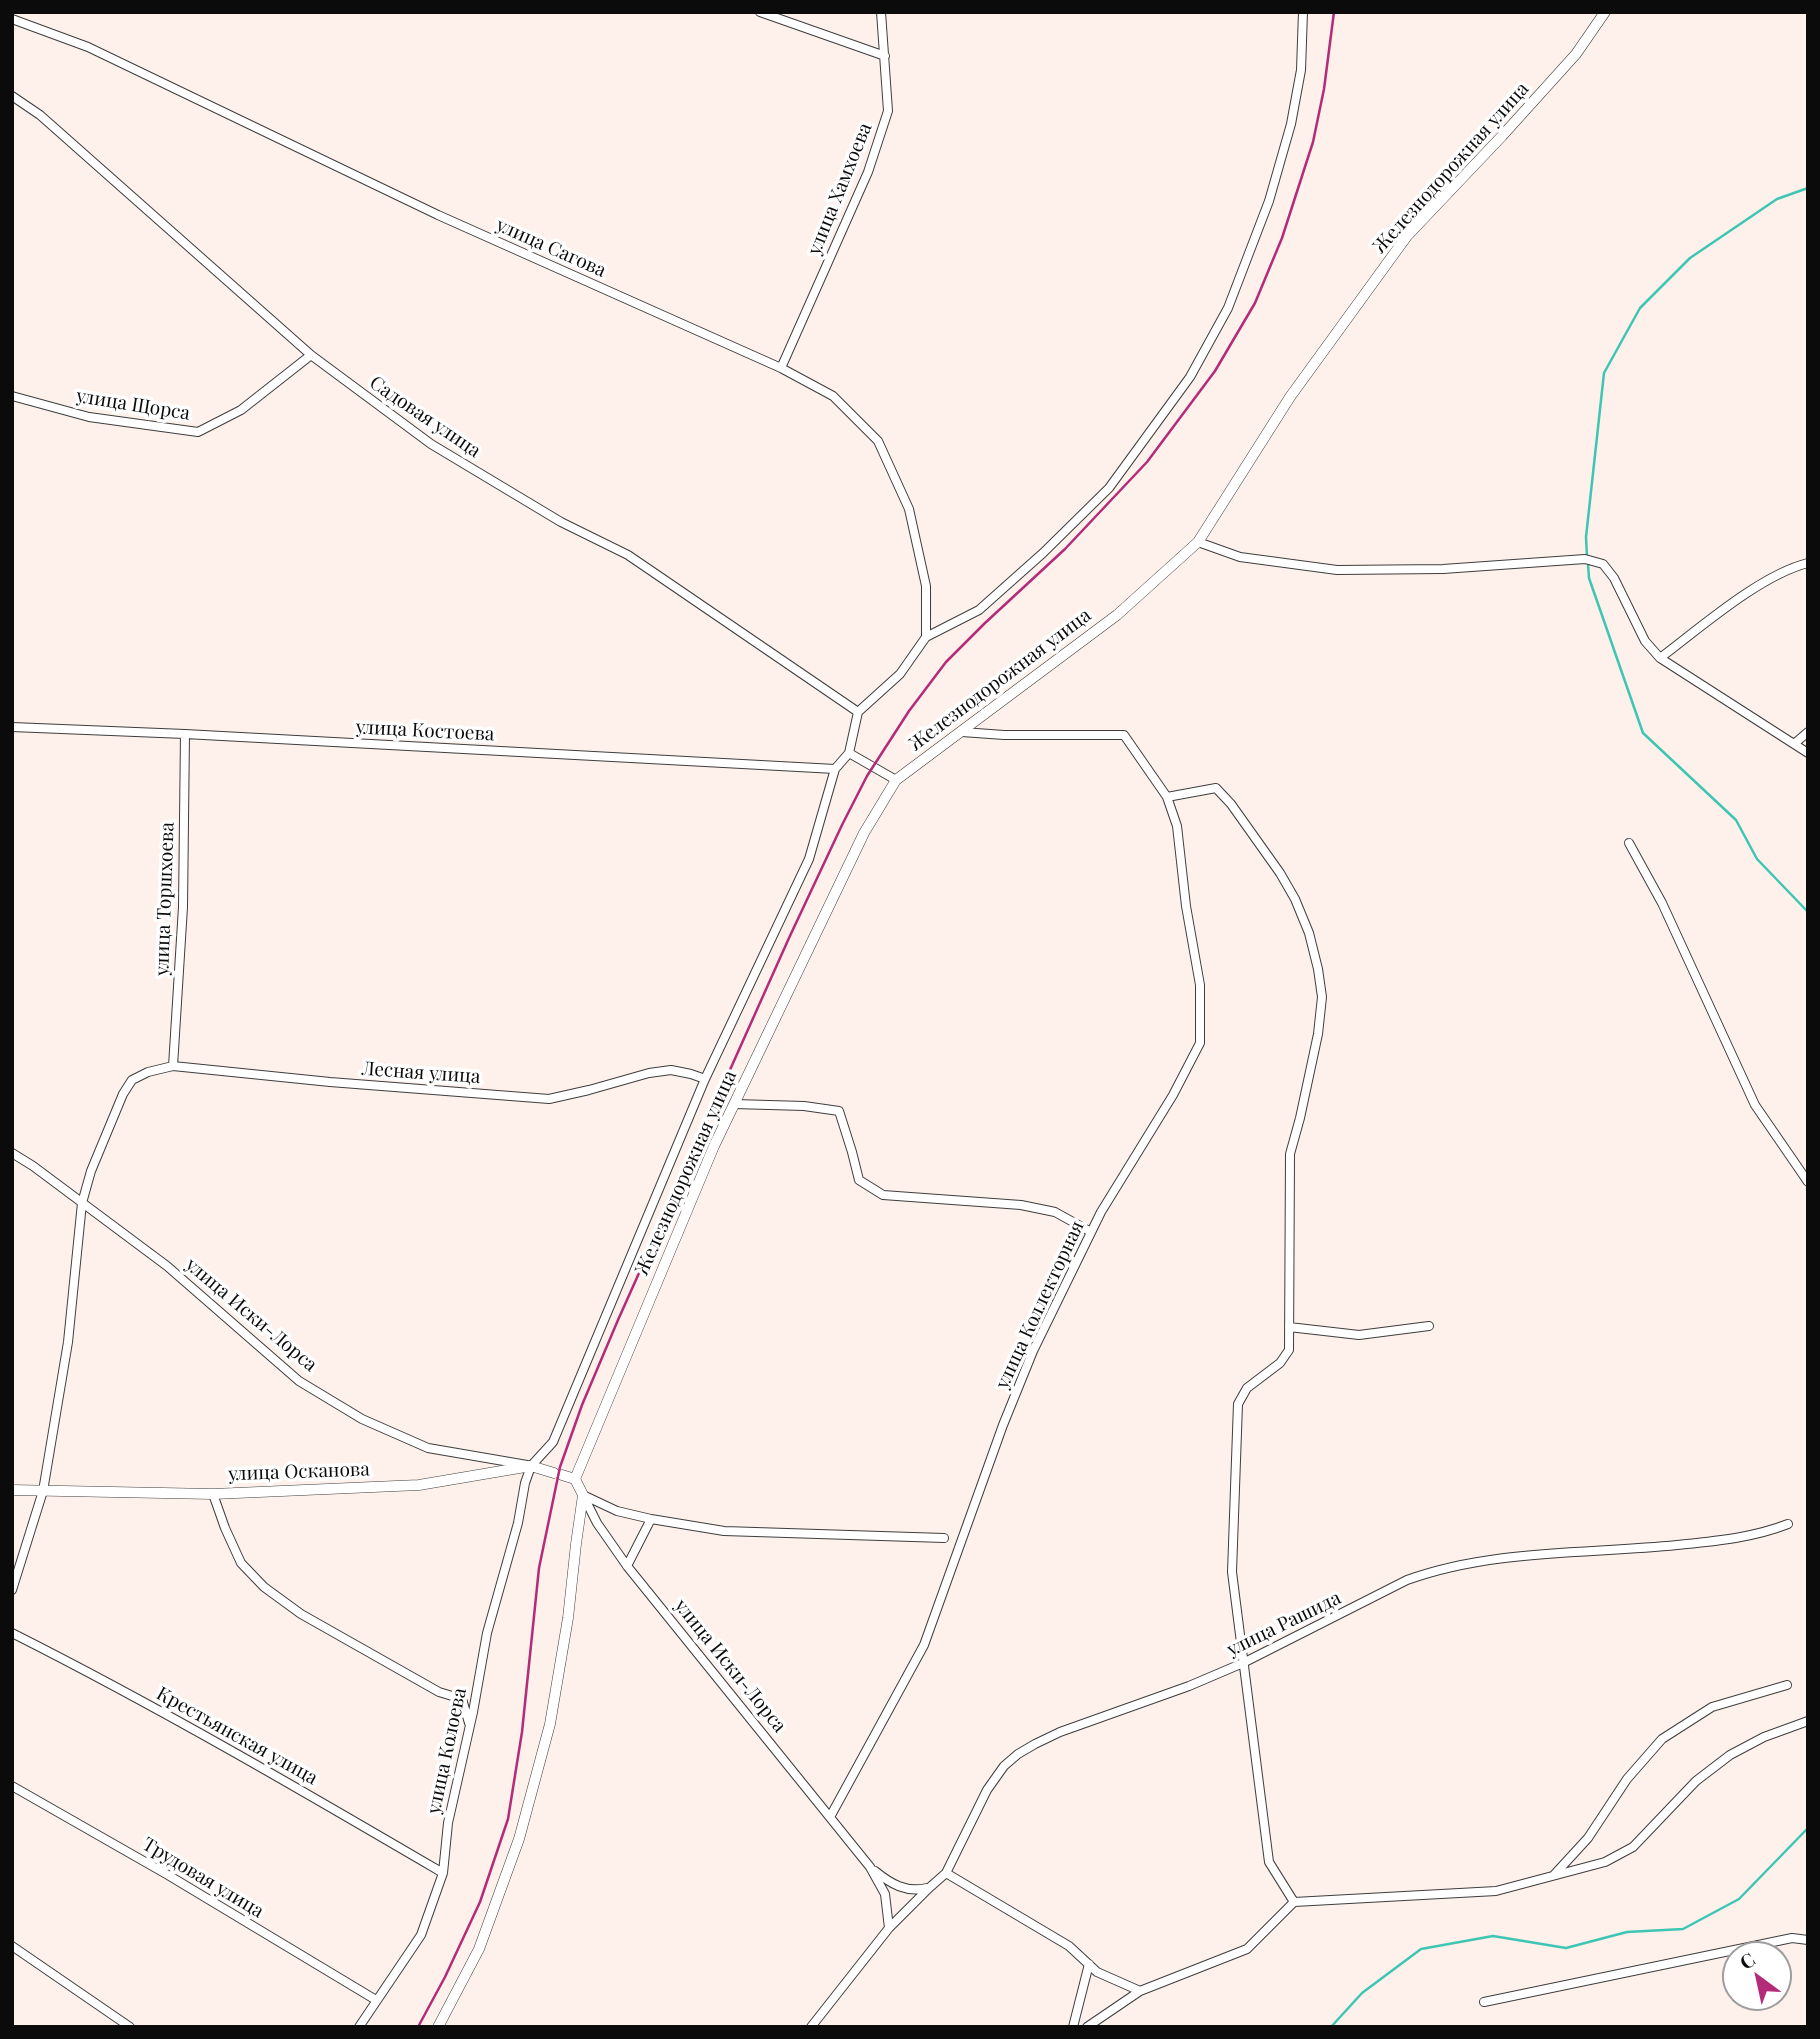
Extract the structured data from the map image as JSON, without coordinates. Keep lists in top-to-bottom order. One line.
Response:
{"streets":{"street":["Железнодорожная улица","улица Хамхоева","улица Сагова","улица Щорса","Садовая улица","улица Костоева","улица Торшхоева","Лесная улица","улица Коллекторная","улица Иски-Лорса","улица Осканова","улица Рашида","Крестьянская улица","улица Колоева","Трудовая улица"]},"crossings":[["Железнодорожная улица","улица Коллекторная"],["Железнодорожная улица","улица Иски-Лорса"],["Железнодорожная улица","улица Осканова"],["улица Хамхоева","улица Сагова"],["улица Щорса","Садовая улица"],["улица Костоева","улица Торшхоева"],["улица Торшхоева","Лесная улица"],["Лесная улица","улица Иски-Лорса"],["улица Коллекторная","улица Иски-Лорса"],["улица Иски-Лорса","улица Осканова"],["улица Иски-Лорса","улица Колоева"],["улица Осканова","улица Колоева"],["Крестьянская улица","улица Колоева"],["улица Колоева","Трудовая улица"]],"north":"top left"}
